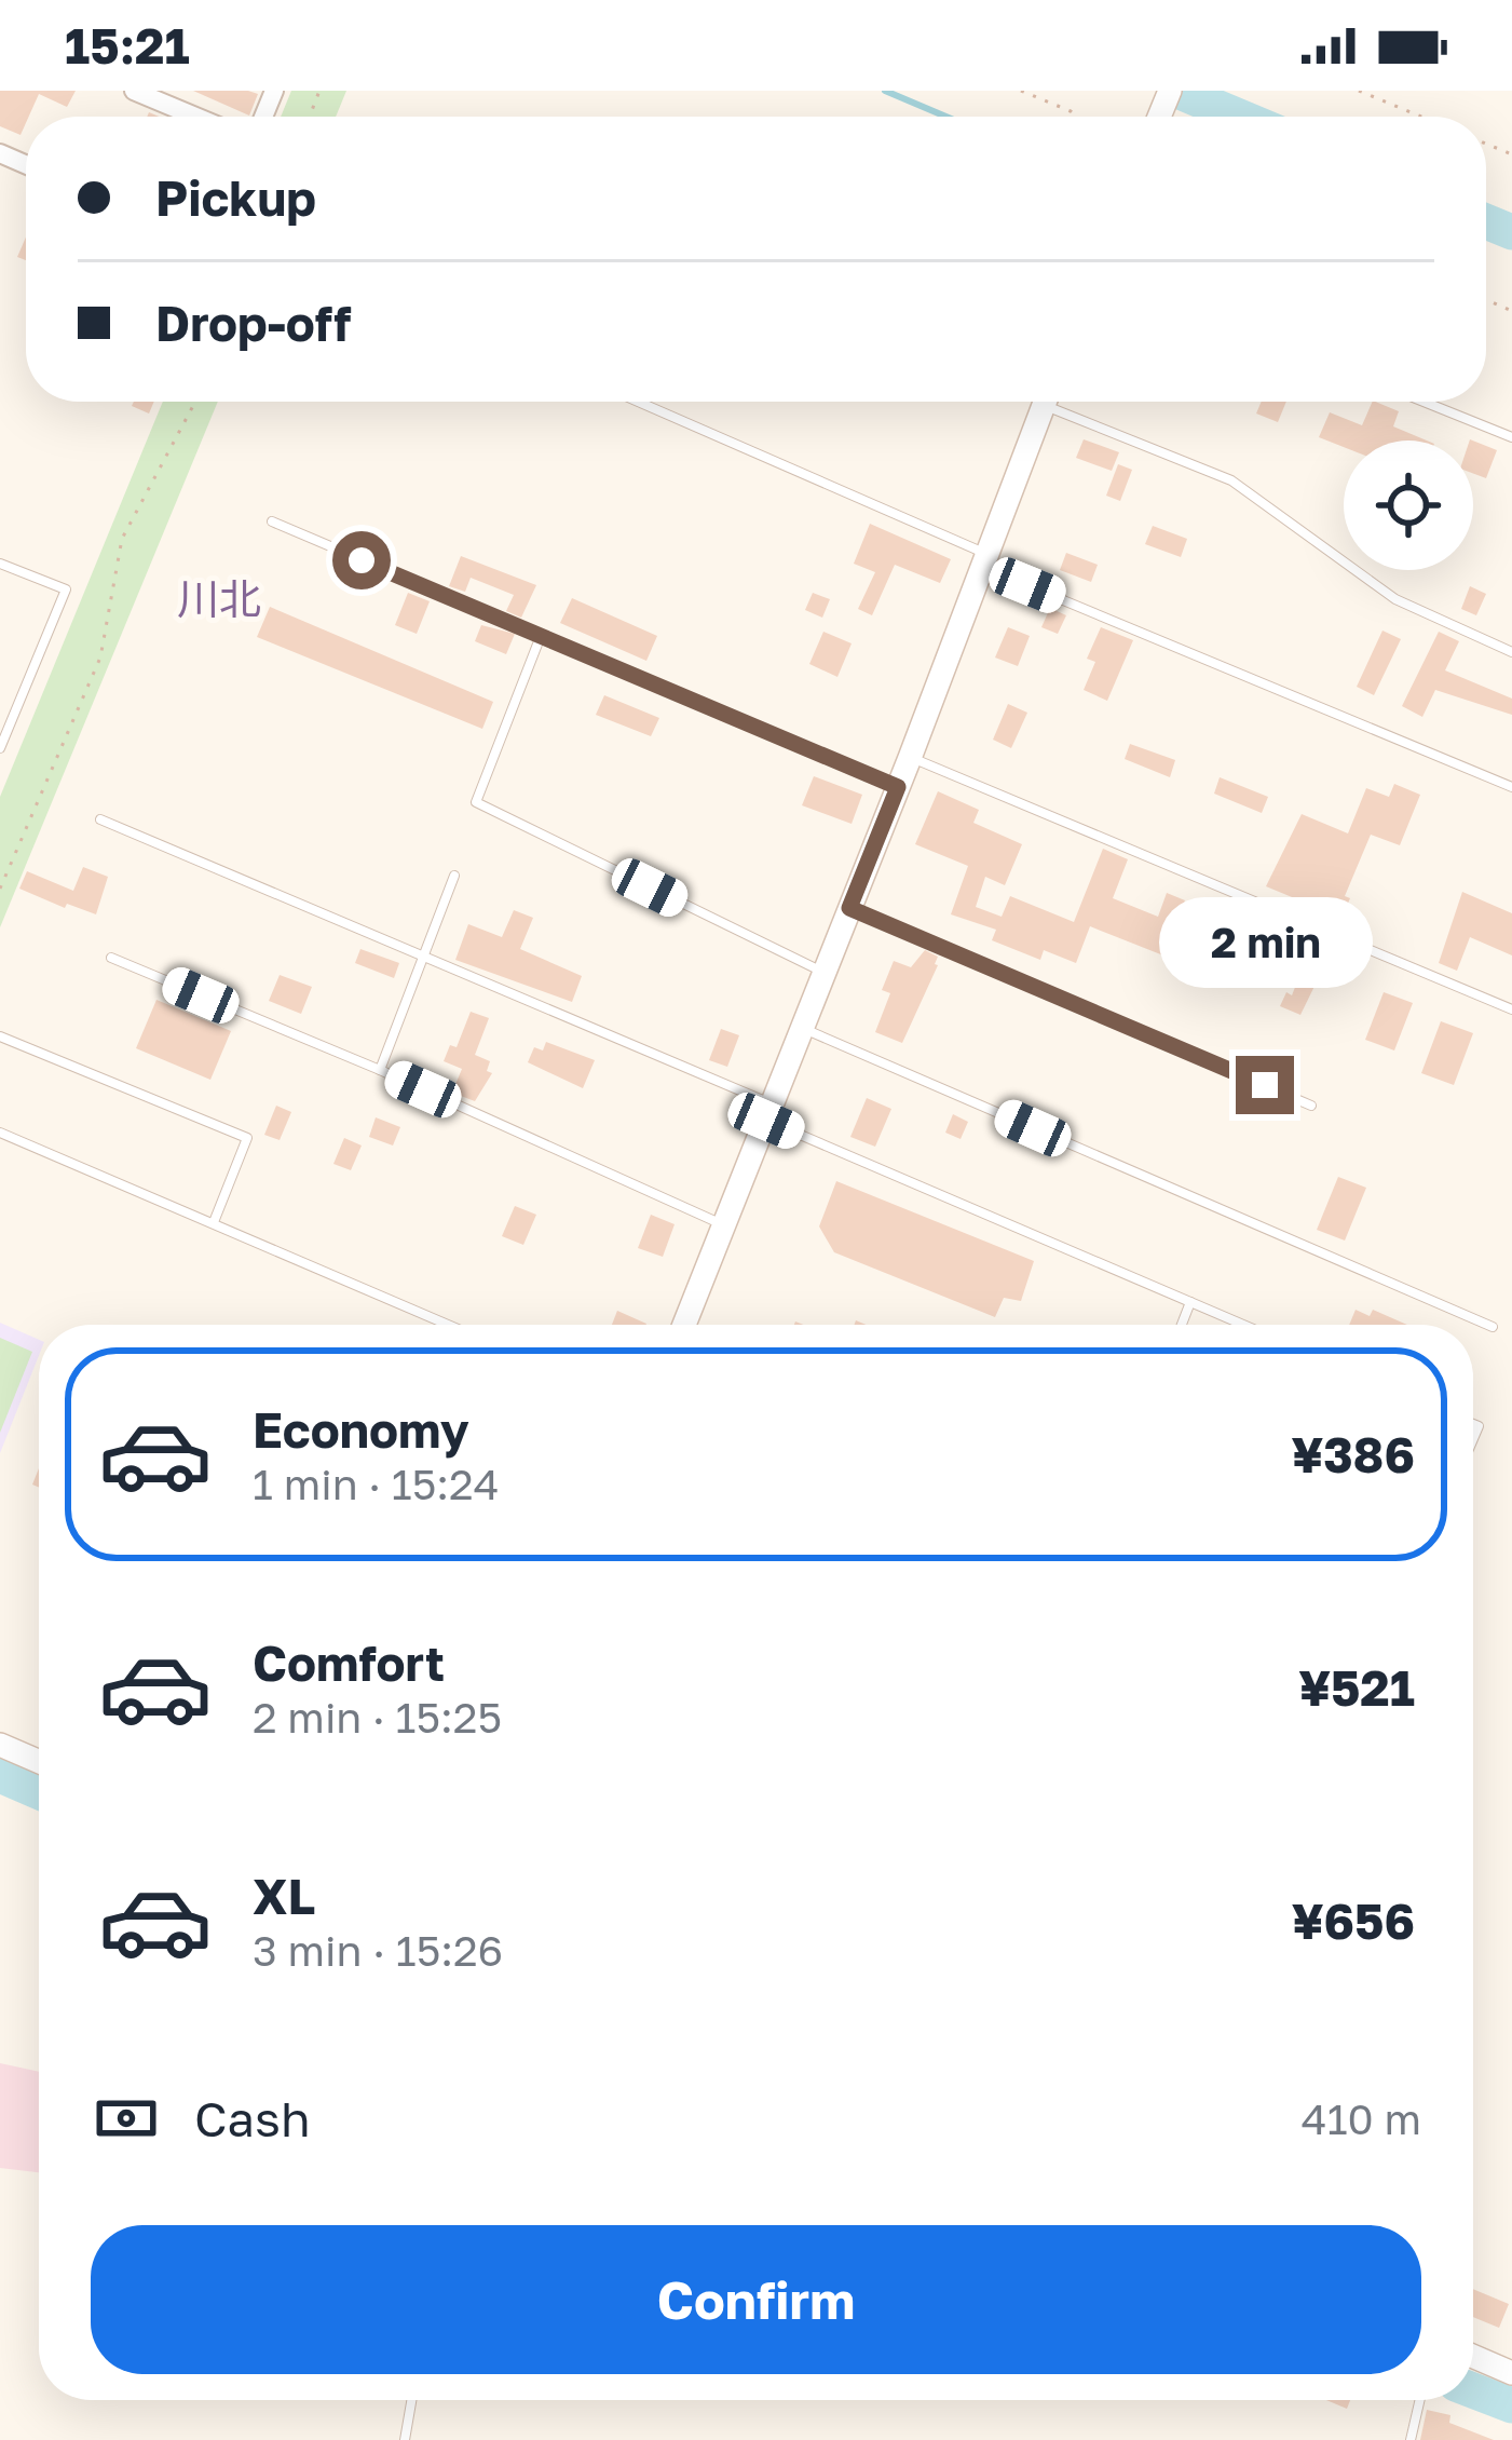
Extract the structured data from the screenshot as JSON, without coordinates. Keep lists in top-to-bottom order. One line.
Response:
{"districts":["川北"],"page":{"status":"15:21","banner":["Pickup","Drop-off"],"bubble":"2 min","list":[{"name":"Economy","note":"1 min · 15:24","value":"¥386"},{"name":"Comfort","note":"2 min · 15:25","value":"¥521"},{"name":"XL","note":"3 min · 15:26","value":"¥656"}],"pay":["Cash","410 m"],"buttons":"Confirm"}}
